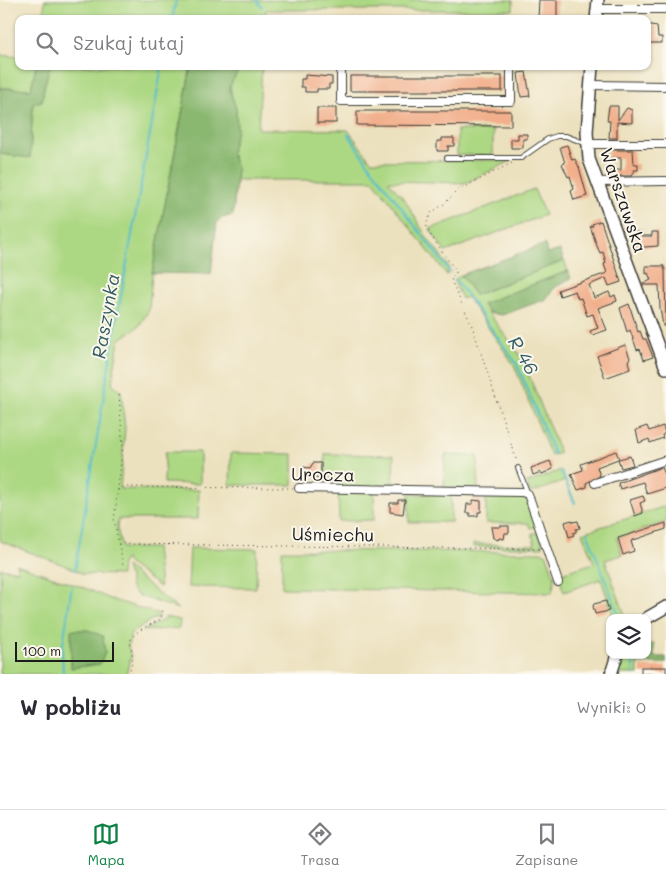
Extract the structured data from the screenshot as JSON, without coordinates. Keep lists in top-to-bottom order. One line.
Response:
{"streets":{"street":["Warszawska","Urocza"],"path":["Uśmiechu"]},"water":["Raszynka","R 46"],"scale_bar":"100 m","page":{"search":"Szukaj tutaj","scale":"100 m","heading":["W pobliżu","Wyniki: 0"],"nav":["Mapa","Trasa","Zapisane"]}}
